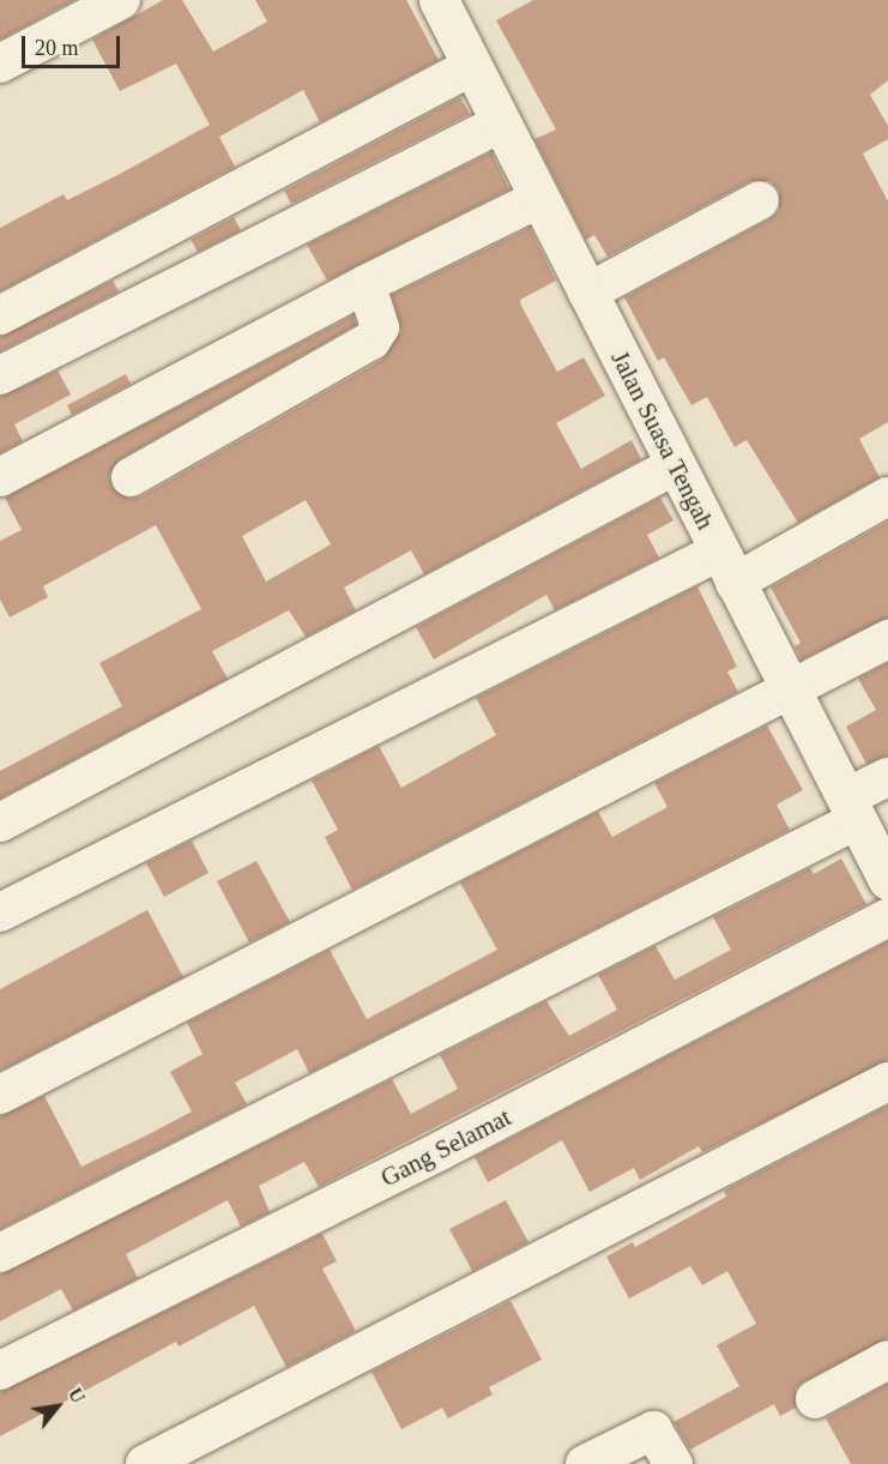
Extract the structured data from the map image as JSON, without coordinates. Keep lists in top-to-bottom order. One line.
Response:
{"streets":{"street":["Jalan Suasa Tengah","Gang Selamat"]},"scale_bar":"20 m","north":"top right"}
